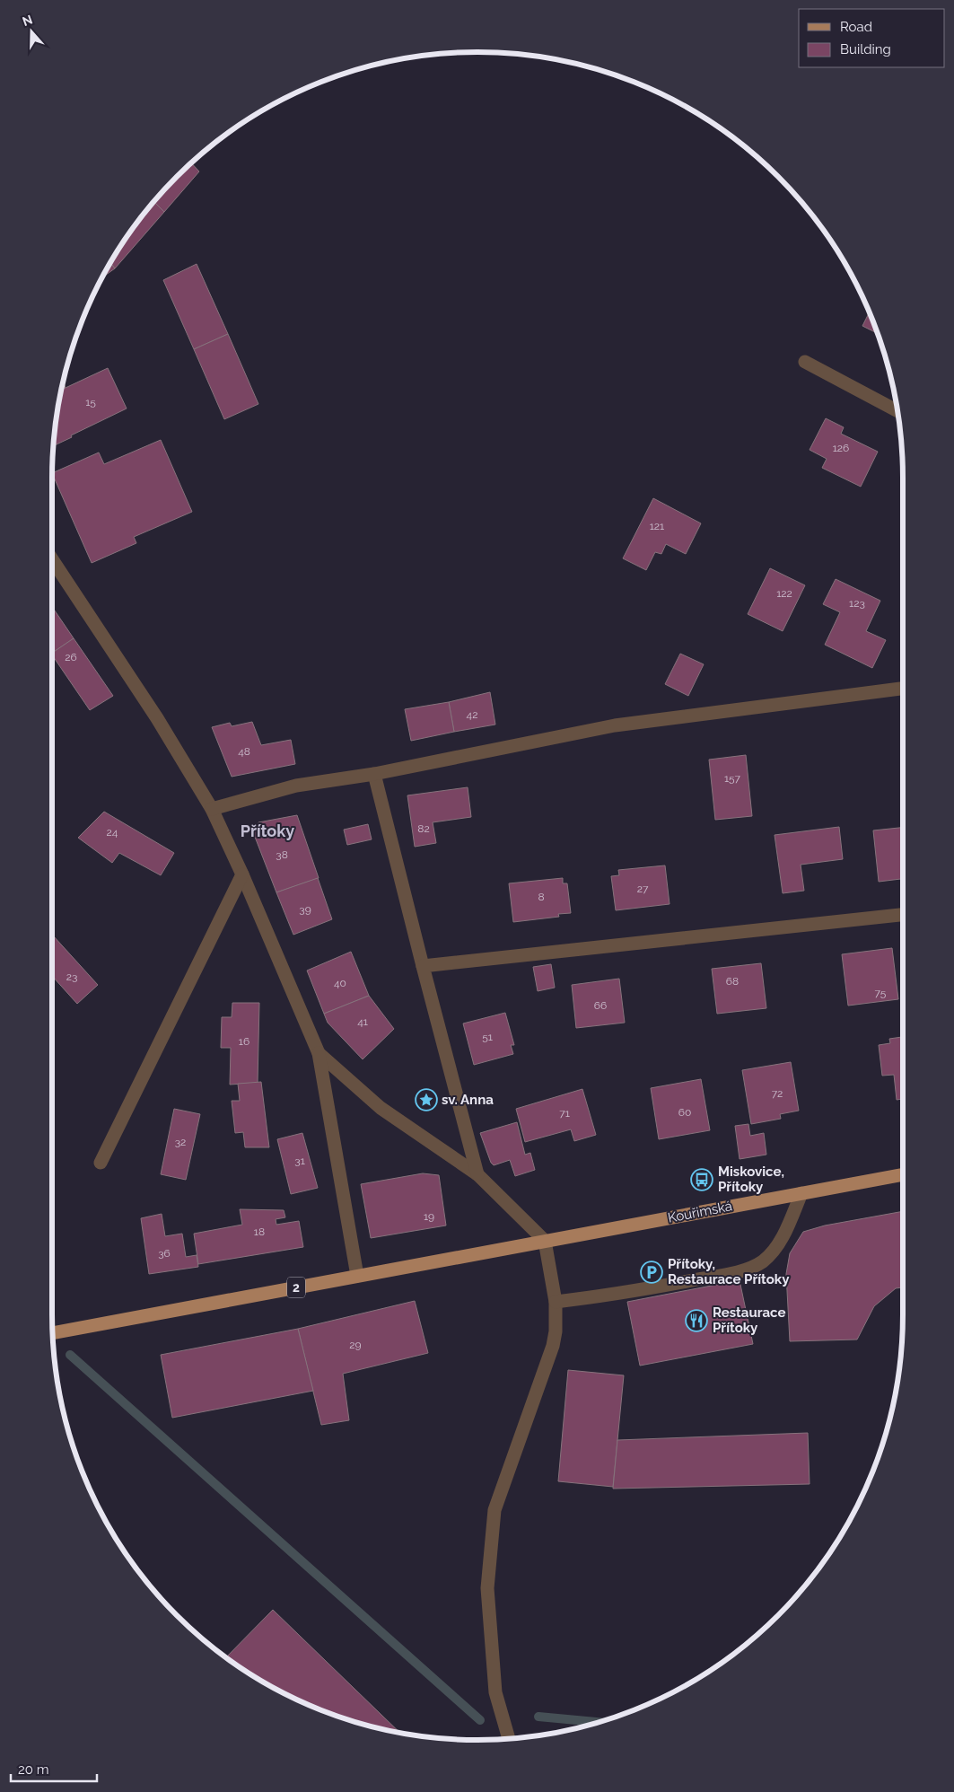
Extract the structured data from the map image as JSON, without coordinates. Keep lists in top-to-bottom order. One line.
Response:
{"streets":{"main road":["Kouřimská","2"]},"crossings":[["Kouřimská","2"]],"districts":["Přítoky"],"places":{"place":["sv. Anna"],"bus stop":["Miskovice, Přítoky"],"parking":["Přítoky, Restaurace Přítoky"],"restaurant":["Restaurace Přítoky"]},"house_numbers":["15","126","121","122","123","26","42","48","157","82","24","38","27","8","39","23","68","40","75","66","41","51","16","72","60","71","32","31","19","18","36","29"],"legend":["Road","Building"],"scale_bar":"20 m","north":"top"}
